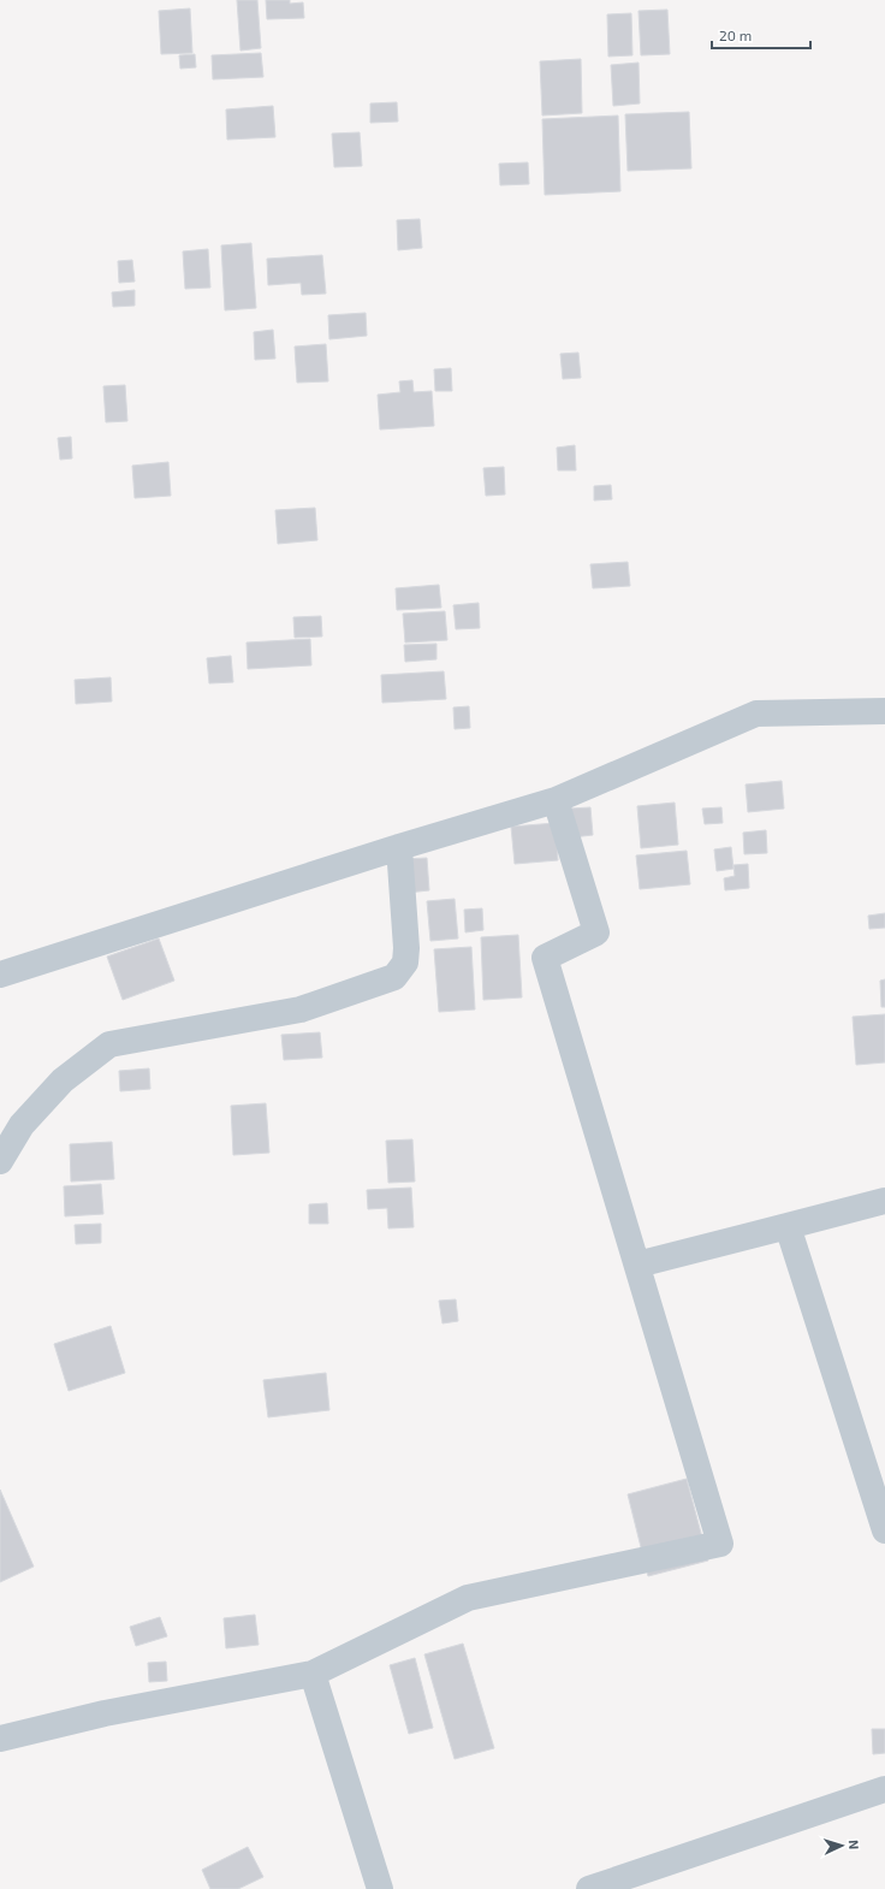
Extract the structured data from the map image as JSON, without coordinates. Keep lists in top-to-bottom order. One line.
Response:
{"scale_bar":"20 m","north":"right"}
